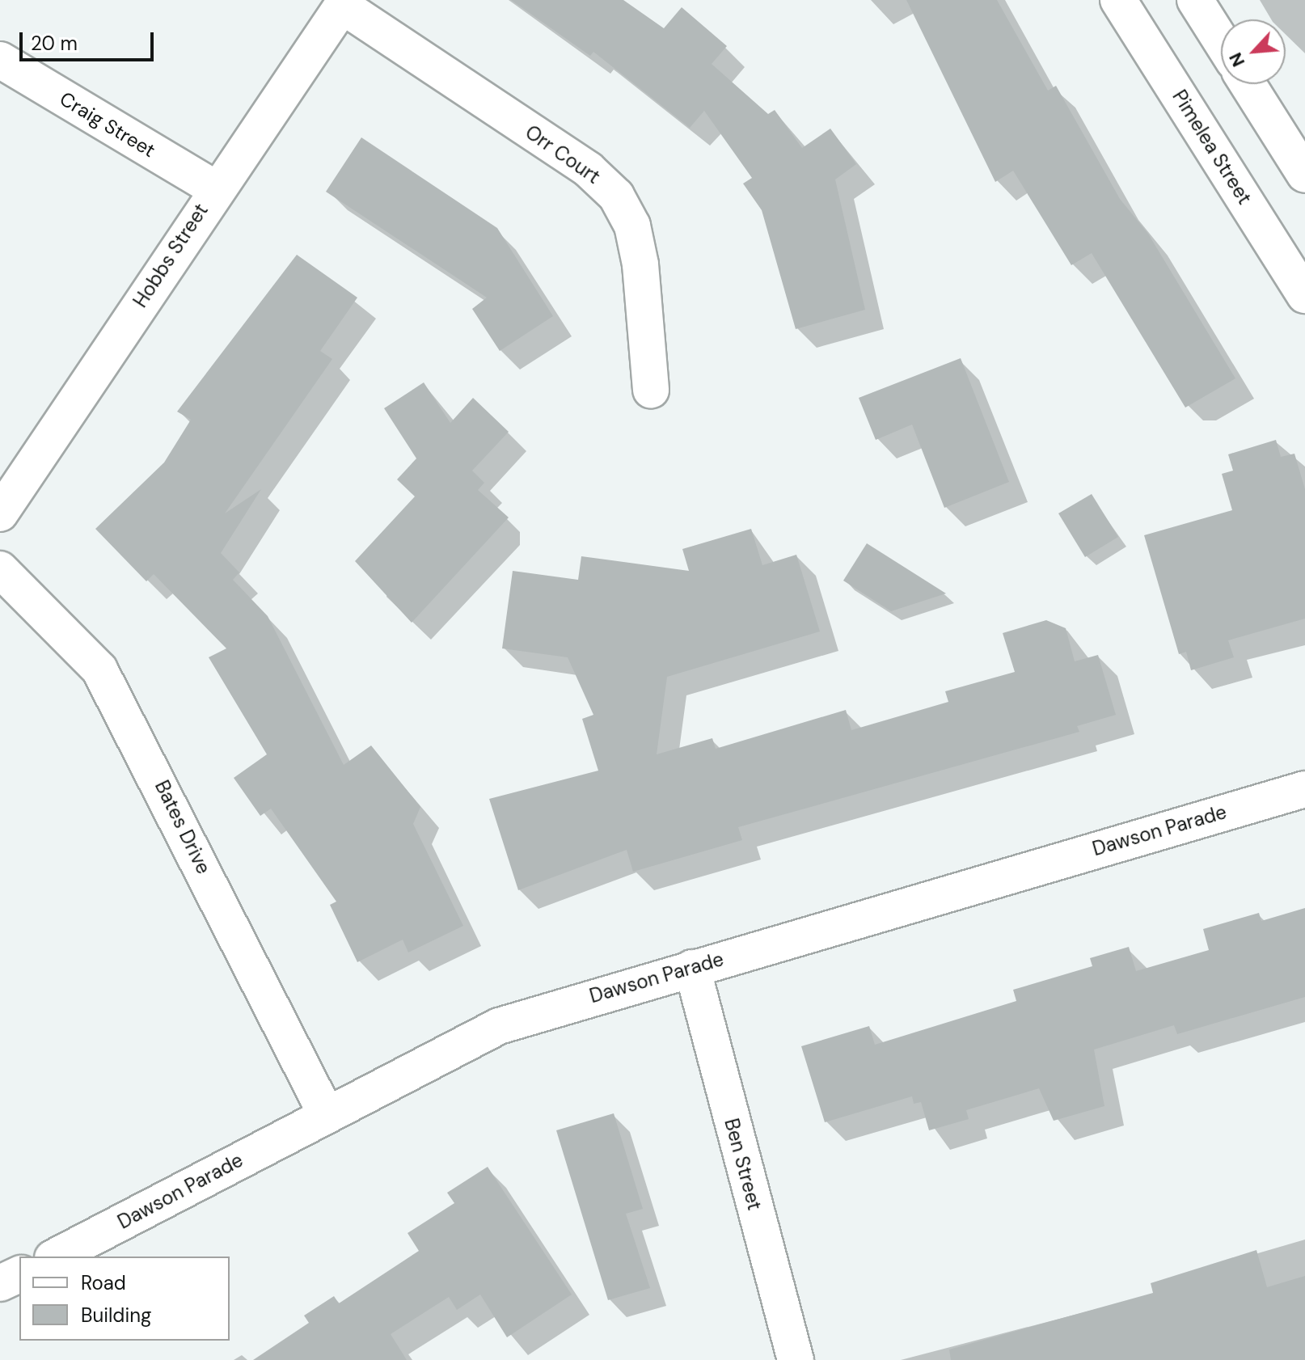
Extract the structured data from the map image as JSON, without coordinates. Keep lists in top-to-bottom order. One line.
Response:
{"streets":{"street":["Craig Street","Pimelea Street","Orr Court","Hobbs Street","Bates Drive","Dawson Parade","Ben Street"]},"crossings":[["Craig Street","Hobbs Street"],["Orr Court","Hobbs Street"],["Bates Drive","Dawson Parade"],["Dawson Parade","Ben Street"]],"legend":["Road","Building"],"scale_bar":"20 m","north":"bottom left"}
